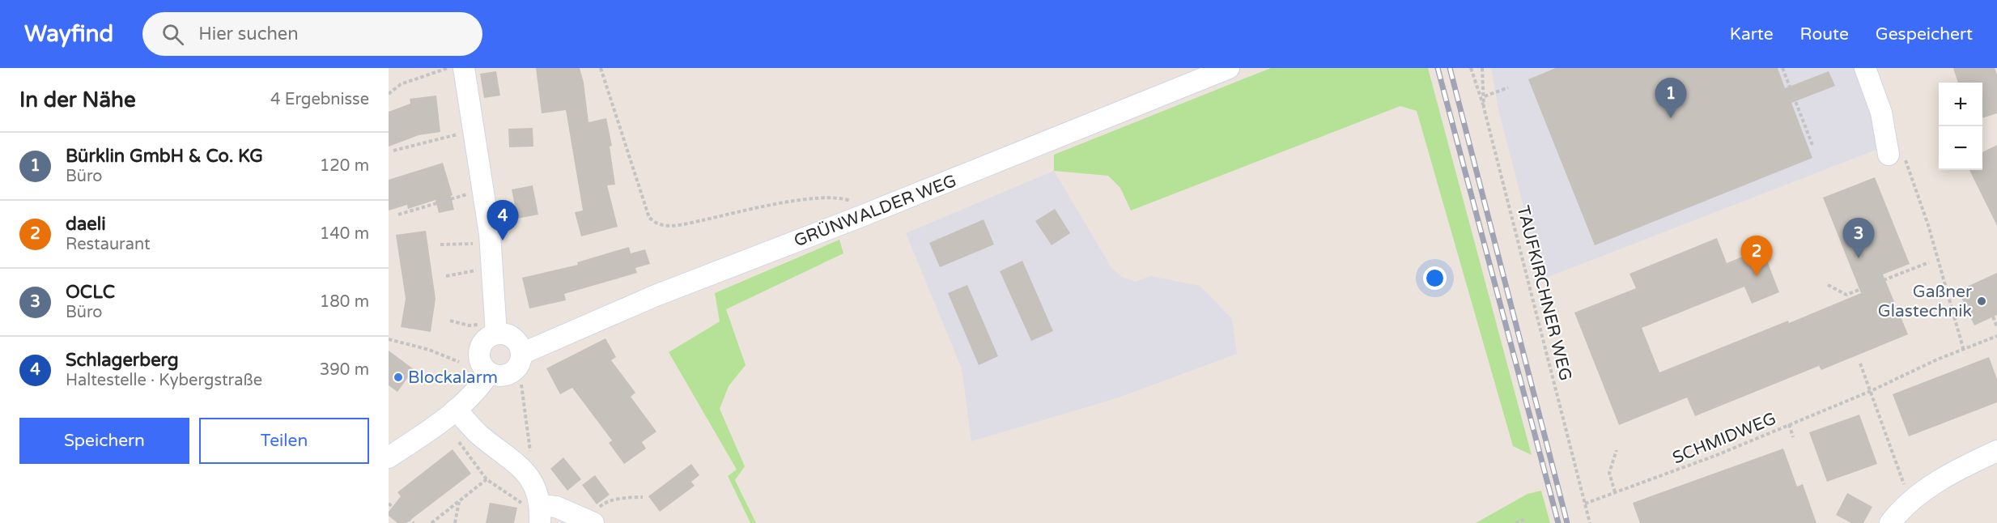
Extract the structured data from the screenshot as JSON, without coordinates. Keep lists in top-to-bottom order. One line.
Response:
{"streets":{"street":["GRÜNWALDER WEG"],"path":["TAUFKIRCHNER WEG","SCHMIDWEG"]},"crossings":[["TAUFKIRCHNER WEG","SCHMIDWEG"]],"places":["Gaßner Glastechnik","Blockalarm"],"page":{"header":"Wayfind","search":"Hier suchen","nav":["Karte","Route","Gespeichert"],"heading":["In der Nähe","4 Ergebnisse"],"pins":["1","4","3","2"],"map_buttons":["+","−"],"list":[{"mark":"1","name":"Bürklin GmbH & Co. KG","note":"Büro","value":"120 m"},{"mark":"2","name":"daeli","note":"Restaurant","value":"140 m"},{"mark":"3","name":"OCLC","note":"Büro","value":"180 m"},{"mark":"4","name":"Schlagerberg","note":"Haltestelle · Kybergstraße","value":"390 m"}],"buttons":["Speichern","Teilen"]}}
